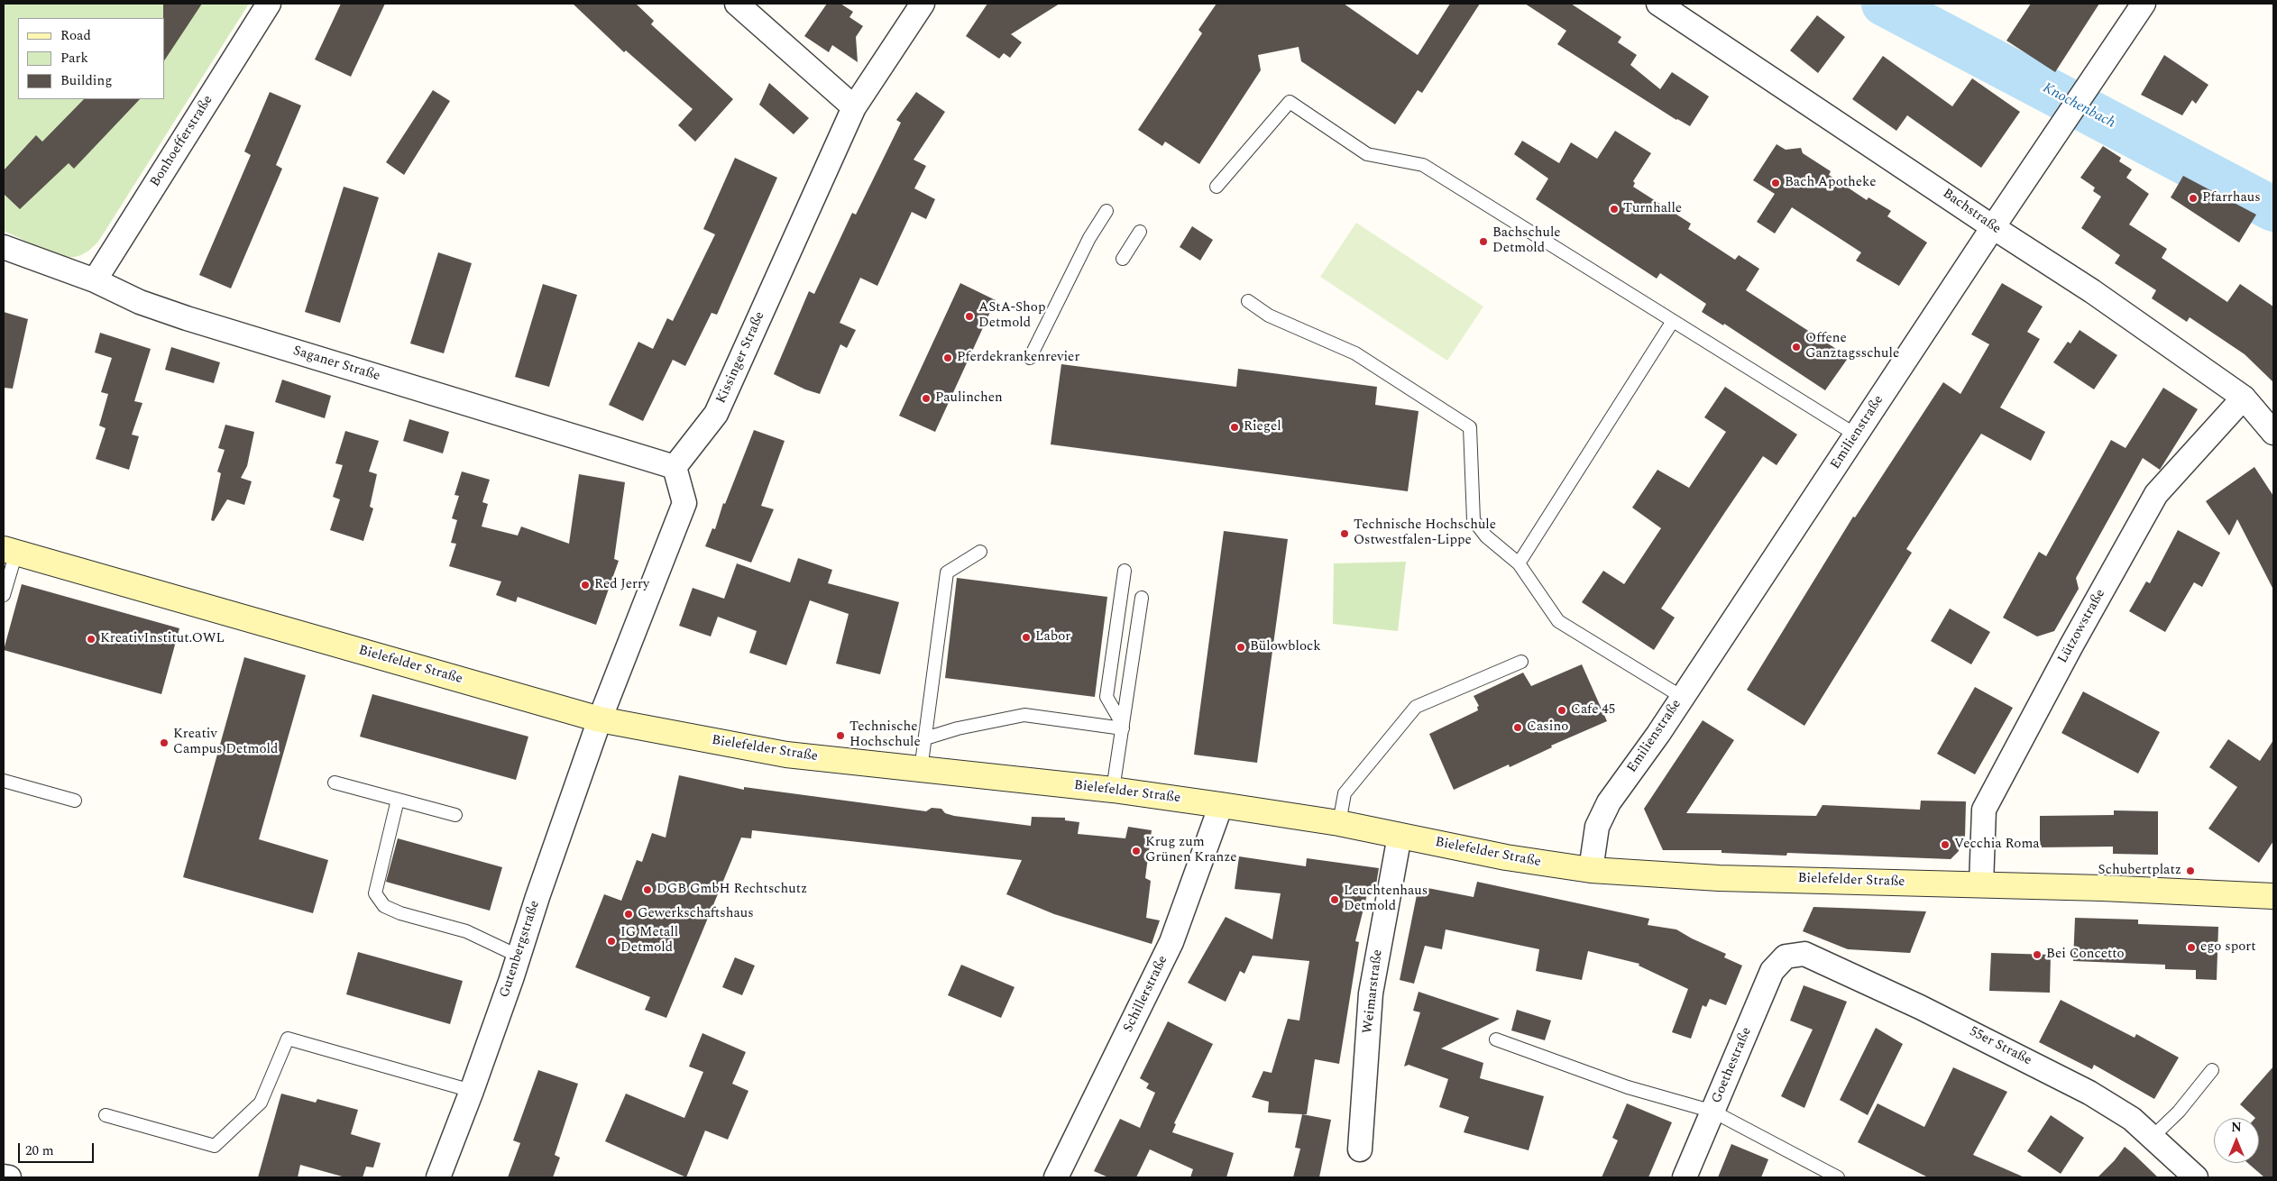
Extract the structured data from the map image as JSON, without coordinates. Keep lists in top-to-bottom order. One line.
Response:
{"streets":{"main road":["Bielefelder Straße"],"street":["Bonhoefferstraße","Bachstraße","Kissinger Straße","Saganer Straße","Emilienstraße","Lützowstraße","Gutenbergstraße","Weimarstraße","Schillerstraße","55er Straße","Goethestraße"]},"crossings":[["Bonhoefferstraße","Saganer Straße"],["Bachstraße","Emilienstraße"],["Bachstraße","Lützowstraße"],["Kissinger Straße","Saganer Straße"],["Emilienstraße","Bielefelder Straße"],["Lützowstraße","Bielefelder Straße"],["Bielefelder Straße","Gutenbergstraße"],["Bielefelder Straße","Weimarstraße"],["Bielefelder Straße","Schillerstraße"],["55er Straße","Goethestraße"]],"water":["Knochenbach"],"places":["Bach Apotheke","Pfarrhaus","Turnhalle","Bachschule Detmold","AStA-Shop Detmold","Offene Ganztagsschule","Pferdekrankenrevier","Paulinchen","Riegel","Technische Hochschule Ostwestfalen-Lippe","Red Jerry","Labor","KreativInstitut.OWL","Bülowblock","Cafe 45","Casino","Technische Hochschule","Kreativ Campus Detmold","Vecchia Roma","Krug zum Grünen Kranze","Schubertplatz","DGB GmbH Rechtschutz","Leuchtenhaus Detmold","Gewerkschaftshaus","IG Metall Detmold","ego sport","Bei Concetto"],"legend":["Road","Park","Building"],"scale_bar":"20 m","north":"top"}
